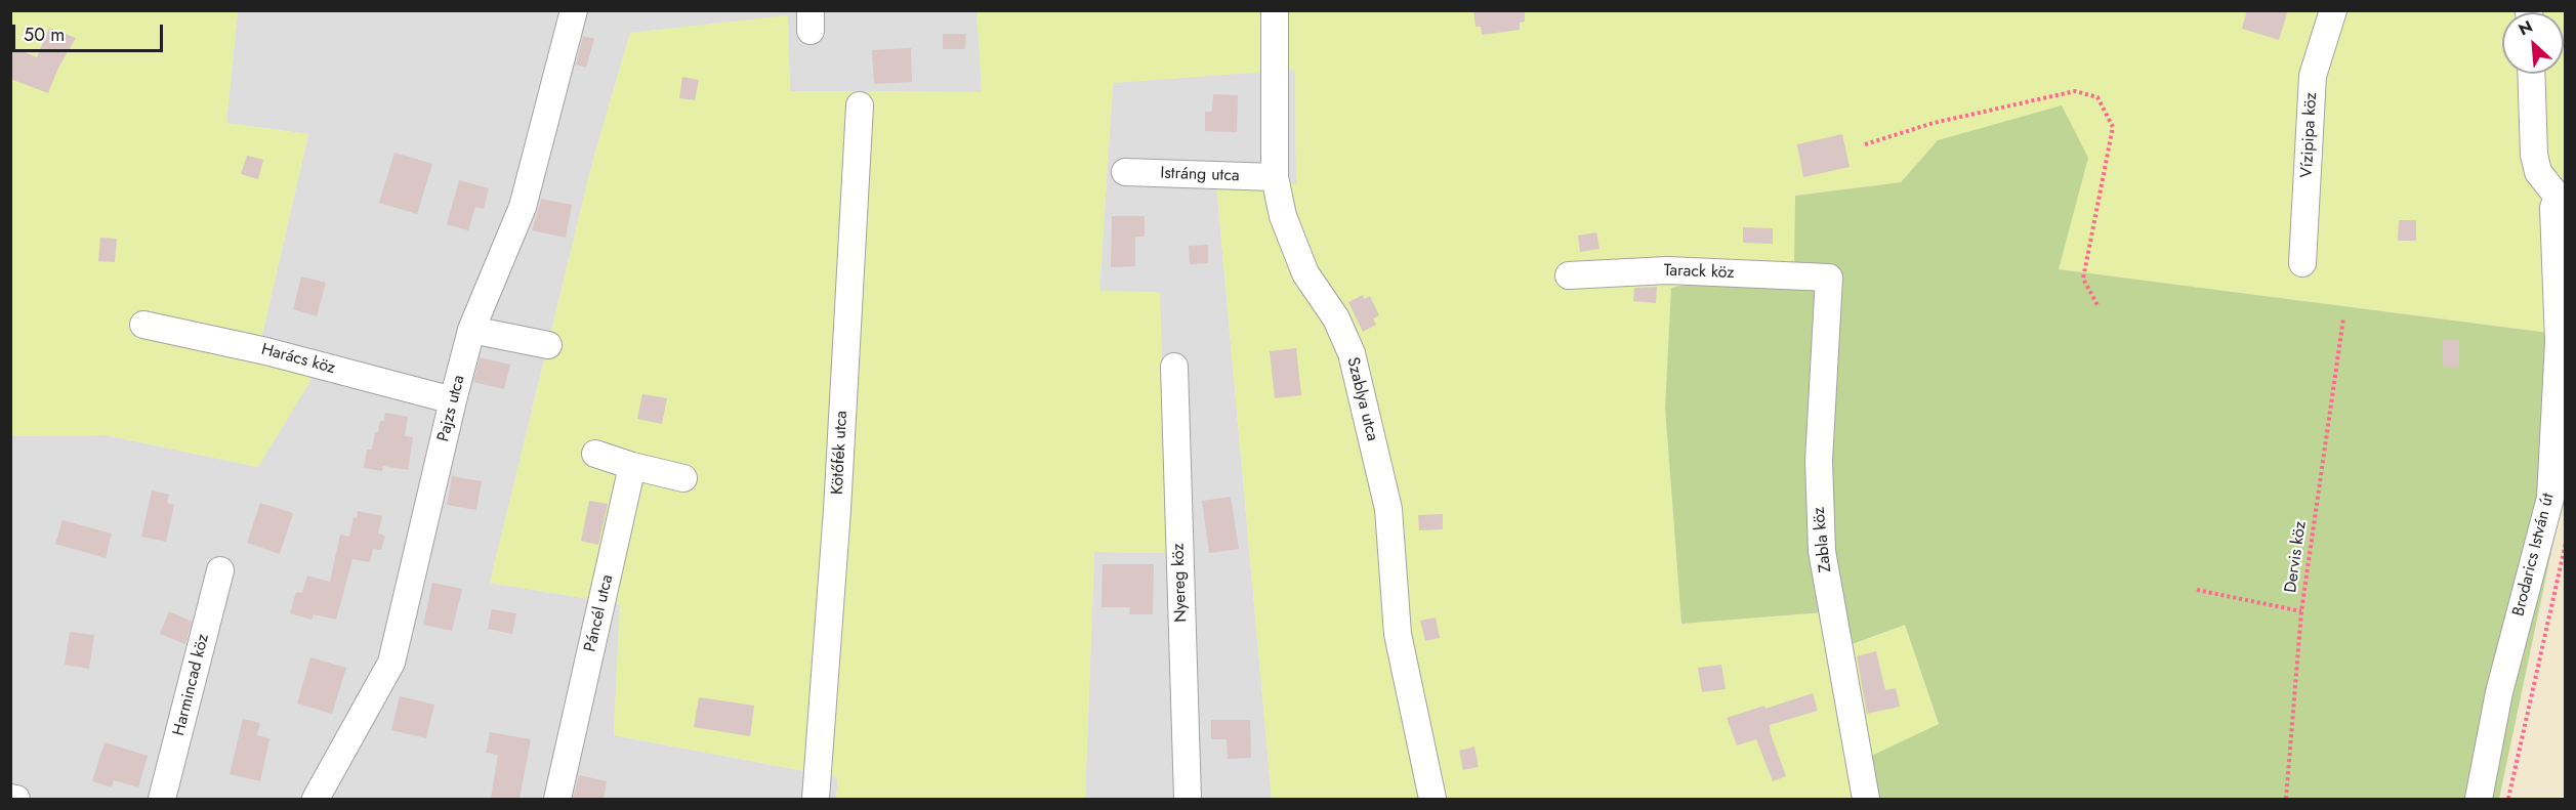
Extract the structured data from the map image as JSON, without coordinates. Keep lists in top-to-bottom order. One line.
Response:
{"streets":{"street":["Vízipipa köz","Istráng utca","Tarack köz","Harács köz","Szablya utca","Pajzs utca","Kötőfék utca","Zabla köz","Brodarics István út","Nyereg köz","Páncél utca","Harmincad köz"],"path":["Dervis köz"]},"crossings":[["Istráng utca","Szablya utca"],["Tarack köz","Zabla köz"],["Harács köz","Pajzs utca"]],"scale_bar":"50 m","north":"top left"}
